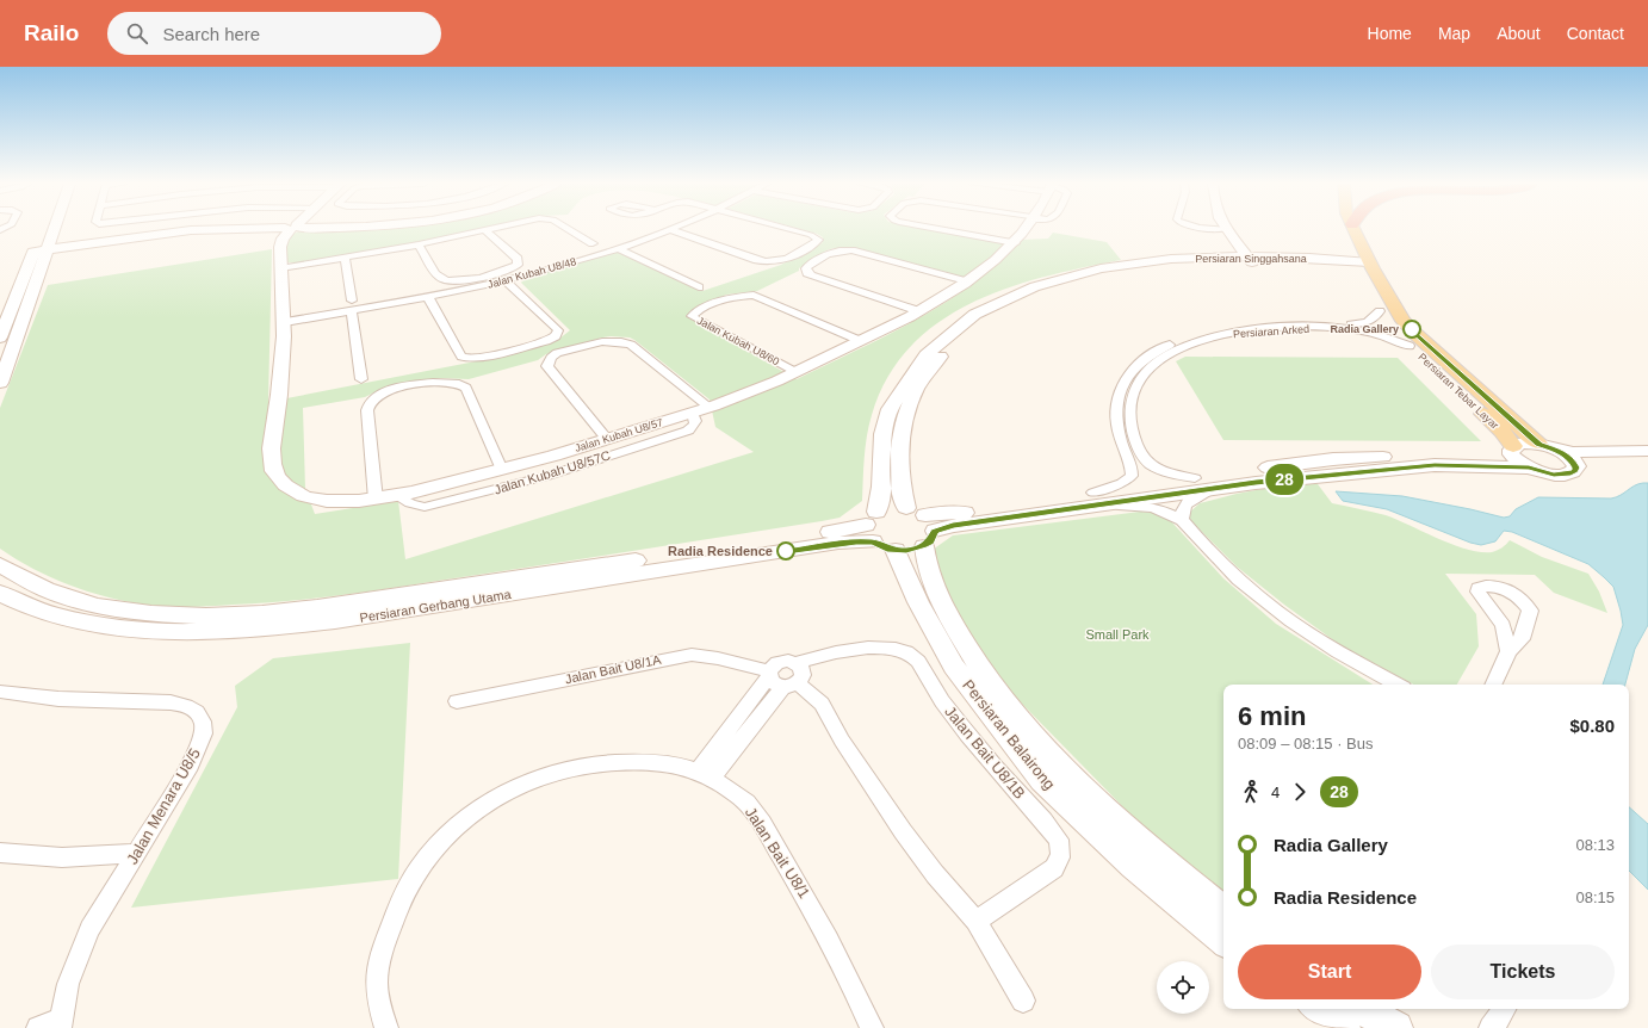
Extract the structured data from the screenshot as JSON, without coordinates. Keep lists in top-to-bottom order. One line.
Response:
{"streets":{"main road":["Persiaran Tebar Layar"],"street":["Persiaran Singgahsana","Jalan Kubah U8/48","Persiaran Arked","Jalan Kubah U8/60","Jalan Kubah U8/57","Jalan Kubah U8/57C","Persiaran Gerbang Utama","Jalan Bait U8/1A","Persiaran Balairong","Jalan Bait U8/1B","Jalan Menara U8/5","Jalan Bait U8/1"]},"crossings":[["Persiaran Singgahsana","Persiaran Tebar Layar"],["Persiaran Singgahsana","Persiaran Gerbang Utama"],["Persiaran Singgahsana","Persiaran Balairong"],["Jalan Kubah U8/48","Jalan Kubah U8/57"],["Persiaran Arked","Persiaran Tebar Layar"],["Persiaran Arked","Persiaran Gerbang Utama"],["Jalan Kubah U8/60","Jalan Kubah U8/57"],["Persiaran Tebar Layar","Persiaran Gerbang Utama"],["Jalan Kubah U8/57","Jalan Kubah U8/57C"],["Persiaran Gerbang Utama","Persiaran Balairong"],["Jalan Bait U8/1A","Jalan Bait U8/1B"]],"parks":["Small Park"],"places":["Radia Gallery","Radia Residence"],"lines":["bus line 28"],"page":{"header":"Railo","search":"Search here","nav":["Home","Map","About","Contact"],"on_map":"28","heading":["6 min","08:09 – 08:15 · Bus","$0.80"],"legs":["4","28"],"list":[{"name":"Radia Gallery","value":"08:13"},{"name":"Radia Residence","value":"08:15"}],"buttons":["Start","Tickets"]}}
